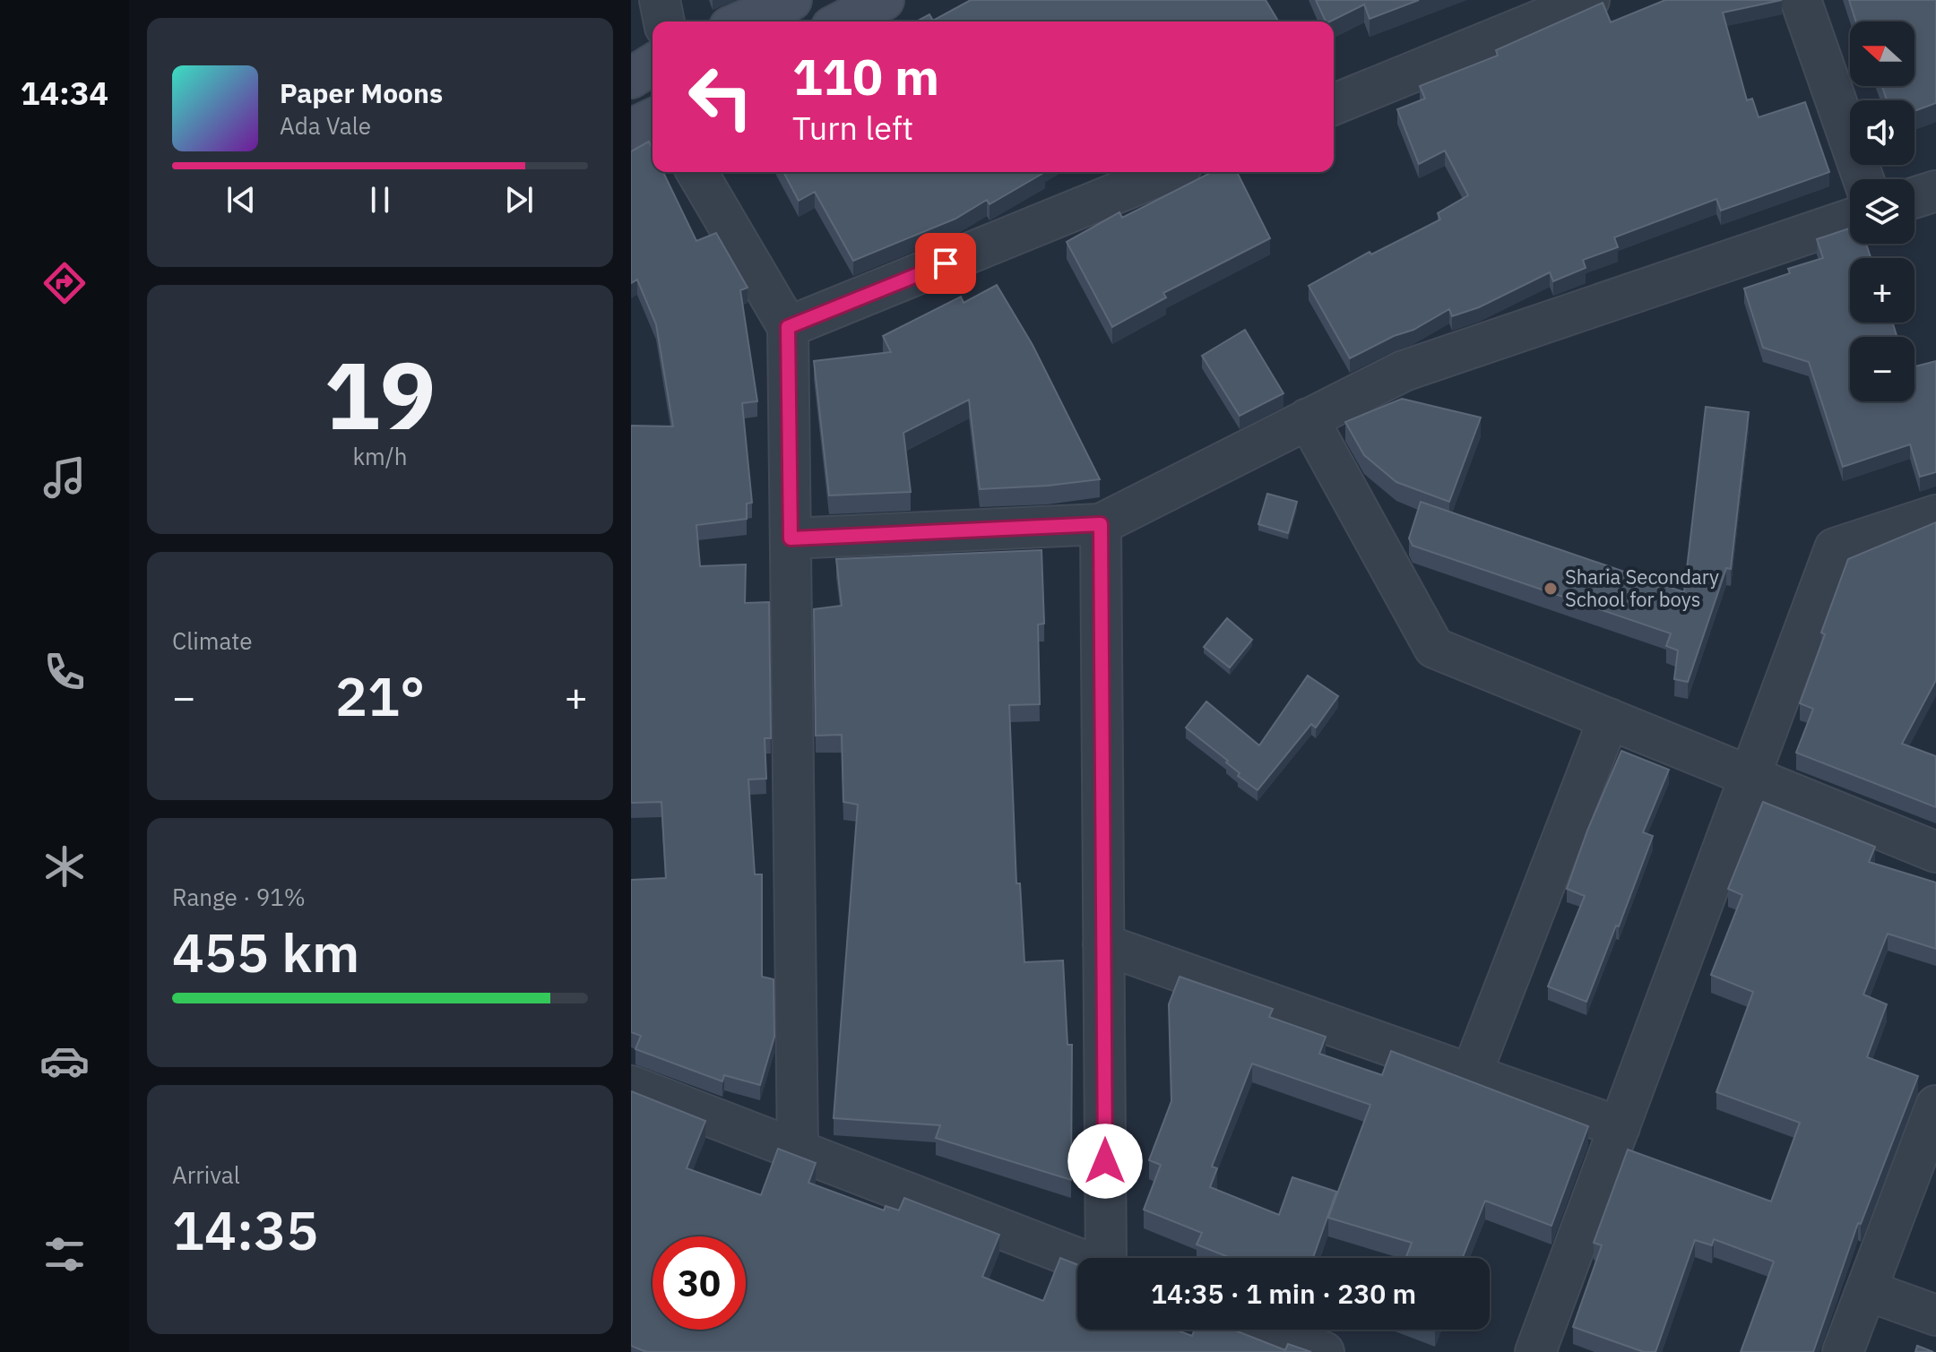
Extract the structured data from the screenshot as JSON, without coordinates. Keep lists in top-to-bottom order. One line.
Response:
{"places":["Sharia Secondary School for boys"],"north":"left","page":{"tabs":"14:34","map_buttons":["+","−"],"turn":["110 m","Turn left"],"song":["Paper Moons","Ada Vale"],"tile":[["19","km/h"],"Climate",["Range · 91%","455 km"],["Arrival","14:35"]],"heat":["−","21°","+"],"limit":"30","trip":"14:35 · 1 min · 230 m"}}
